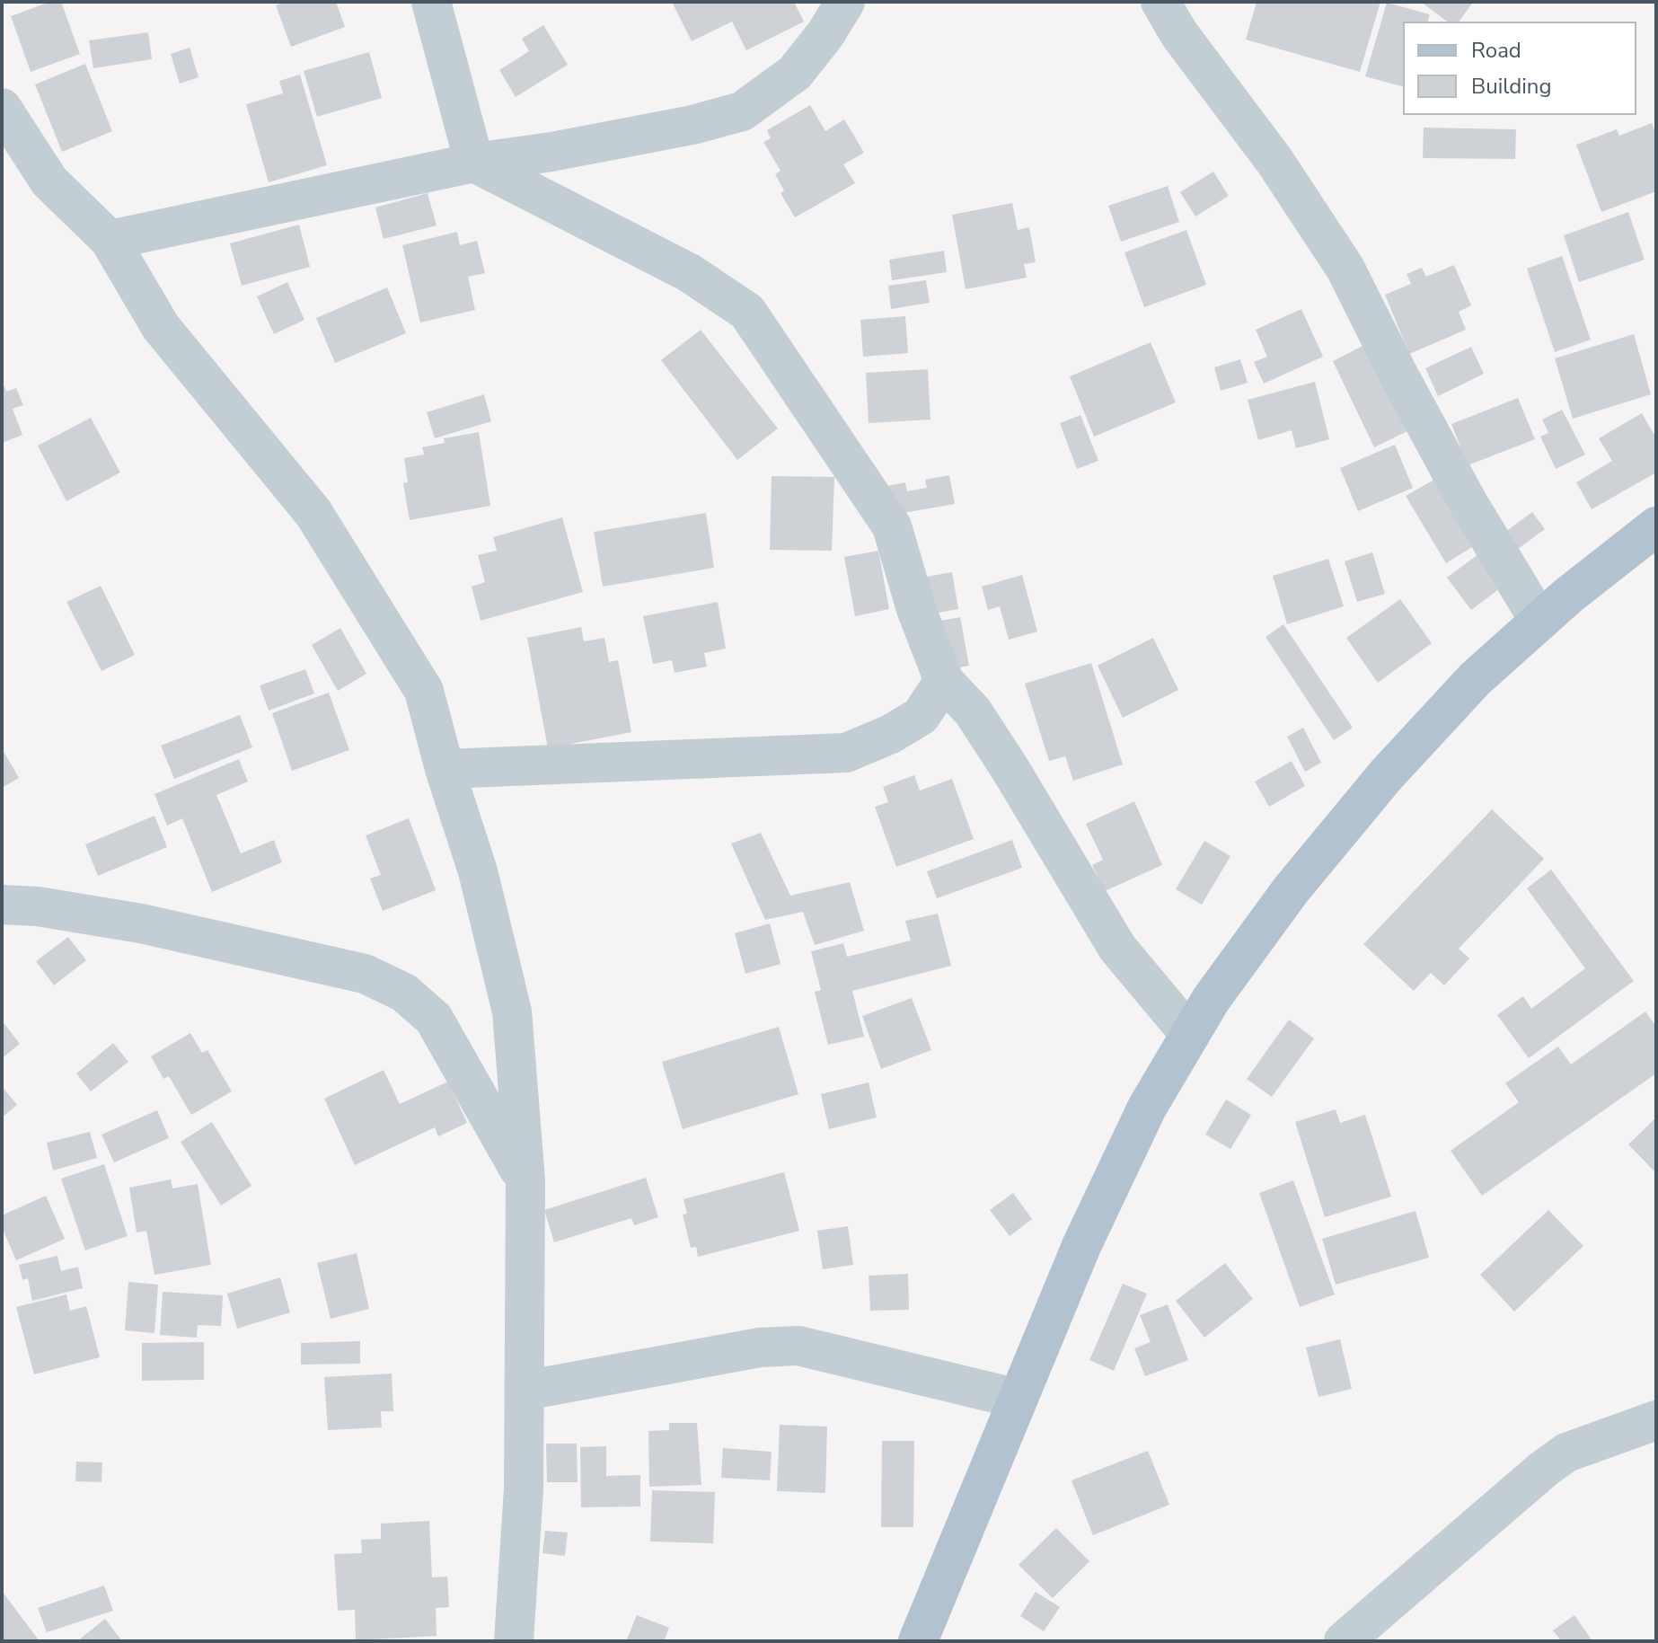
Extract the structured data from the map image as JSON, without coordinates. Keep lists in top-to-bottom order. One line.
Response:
{"legend":["Road","Building"]}
